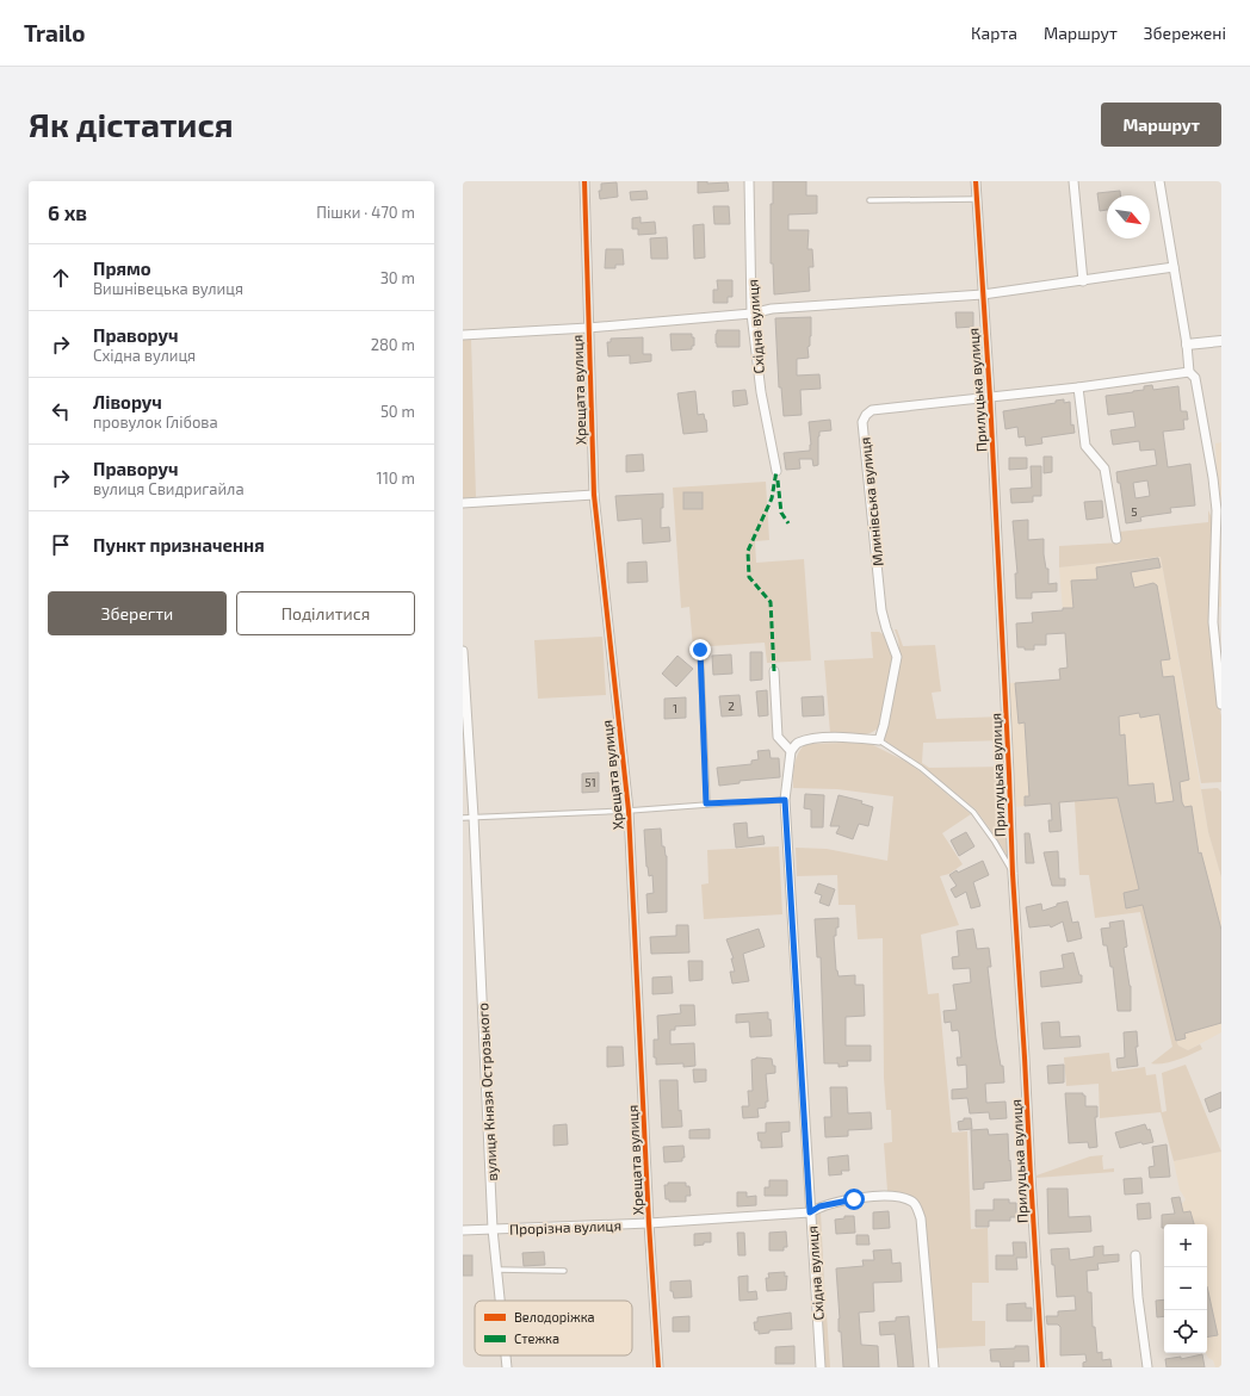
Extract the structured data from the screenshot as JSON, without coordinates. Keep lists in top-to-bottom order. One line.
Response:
{"streets":{"street":["Східна вулиця","Хрещата вулиця","Прилуцька вулиця","Млинівська вулиця","вулиця Князя Острозького","Прорізна вулиця"]},"crossings":[["Східна вулиця","Прорізна вулиця"],["Хрещата вулиця","Прорізна вулиця"],["Прилуцька вулиця","Млинівська вулиця"],["вулиця Князя Острозького","Прорізна вулиця"]],"house_numbers":["5","2","1","51"],"legend":["Велодоріжка","Стежка"],"north":"bottom right","page":{"header":"Trailo","nav":["Карта","Маршрут","Збережені"],"buttons":["Маршрут",["Зберегти","Поділитися"]],"title":"Як дістатися","heading":["6 хв","Пішки · 470 m"],"list":[["Прямо","Вишнівецька вулиця","30 m"],["Праворуч","Східна вулиця","280 m"],["Ліворуч","провулок Глібова","50 m"],["Праворуч","вулиця Свидригайла","110 m"],"Пункт призначення"],"map_buttons":["+","−"]}}
